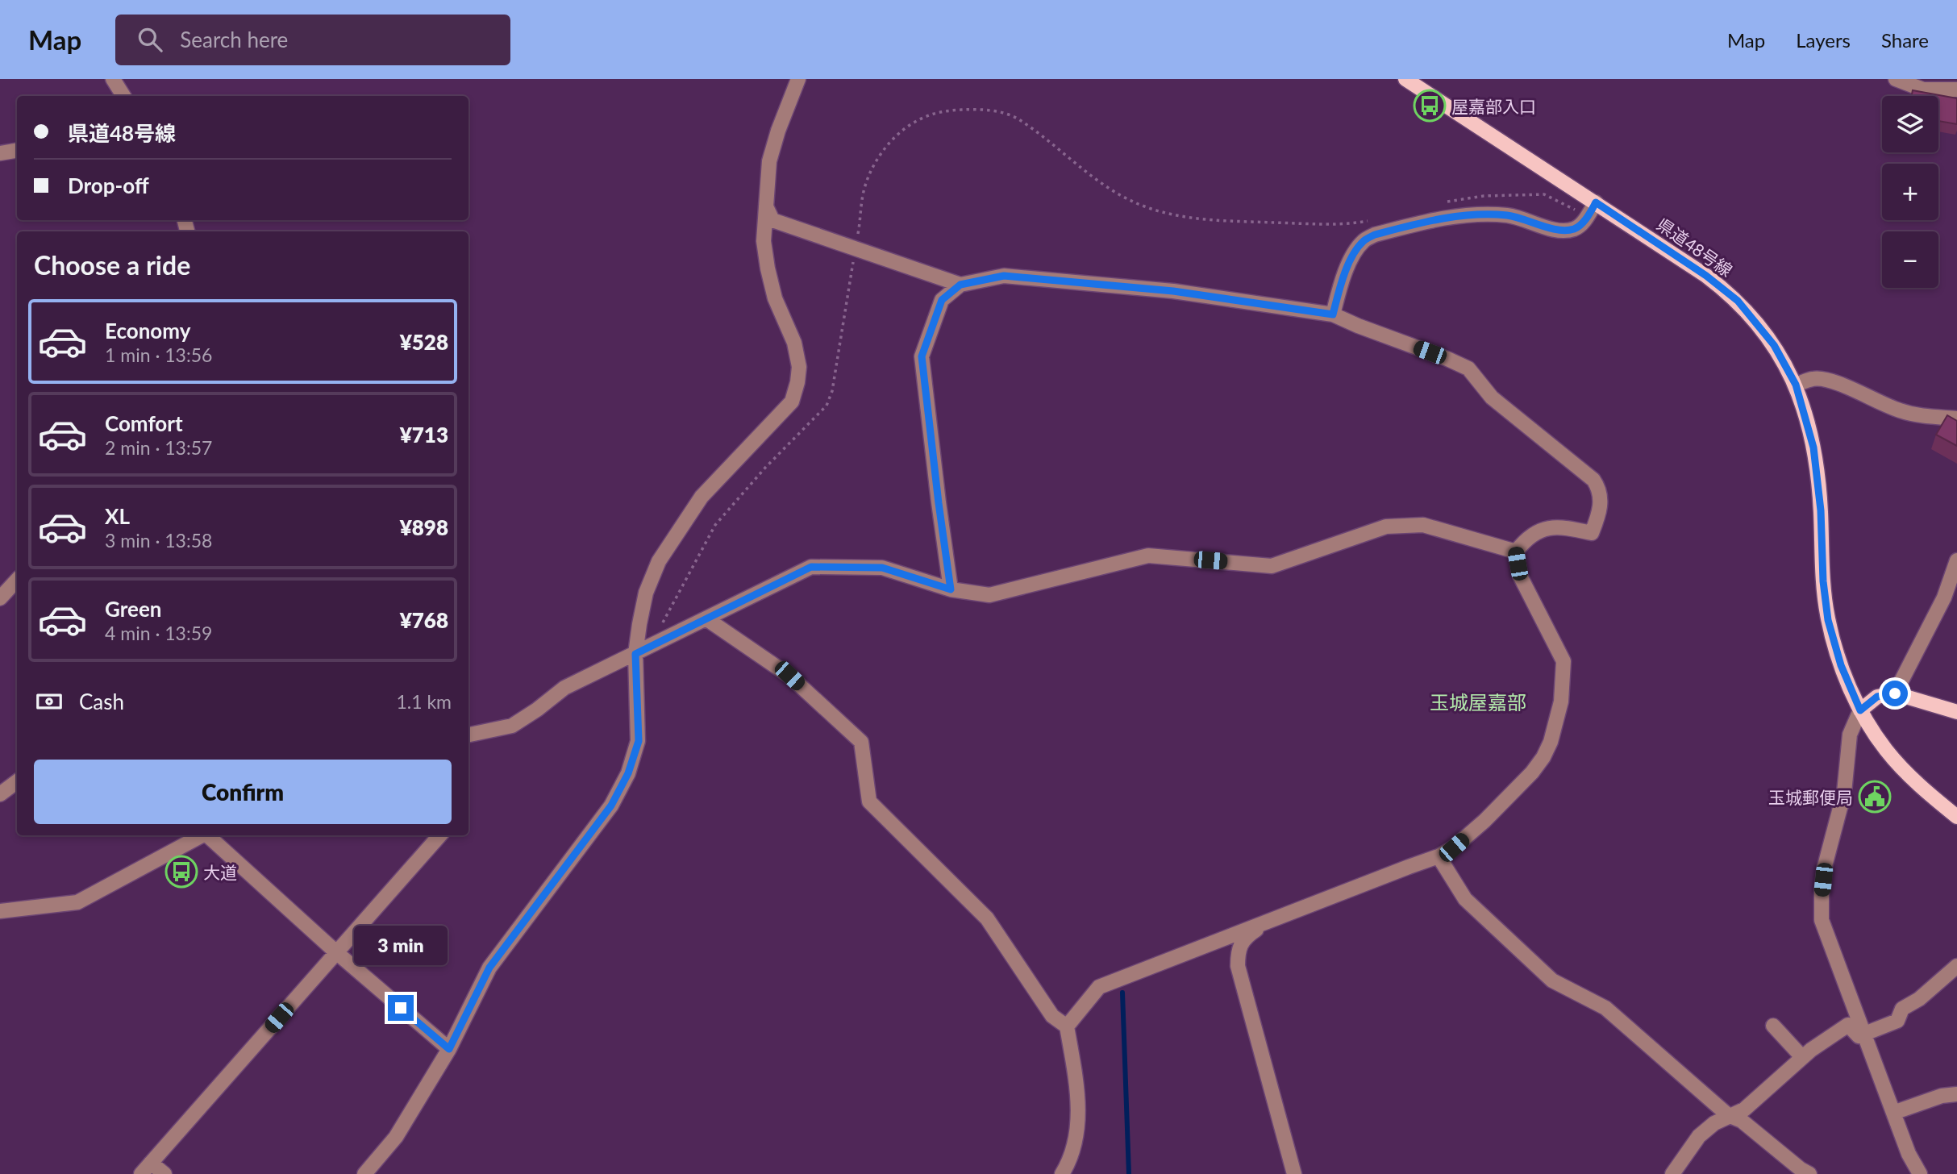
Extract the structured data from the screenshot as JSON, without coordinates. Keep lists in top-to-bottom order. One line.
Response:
{"streets":{"main road":["県道48号線"]},"districts":["玉城屋嘉部"],"places":{"bus stop":["屋嘉部入口","大道"],"public building":["玉城郵便局"]},"page":{"header":"Map","search":"Search here","nav":["Map","Layers","Share"],"map_buttons":["+","−"],"banner":["県道48号線","Drop-off"],"heading":"Choose a ride","list":[{"name":"Economy","note":"1 min · 13:56","value":"¥528"},{"name":"Comfort","note":"2 min · 13:57","value":"¥713"},{"name":"XL","note":"3 min · 13:58","value":"¥898"},{"name":"Green","note":"4 min · 13:59","value":"¥768"}],"pay":["Cash","1.1 km"],"buttons":"Confirm","bubble":"3 min"}}
